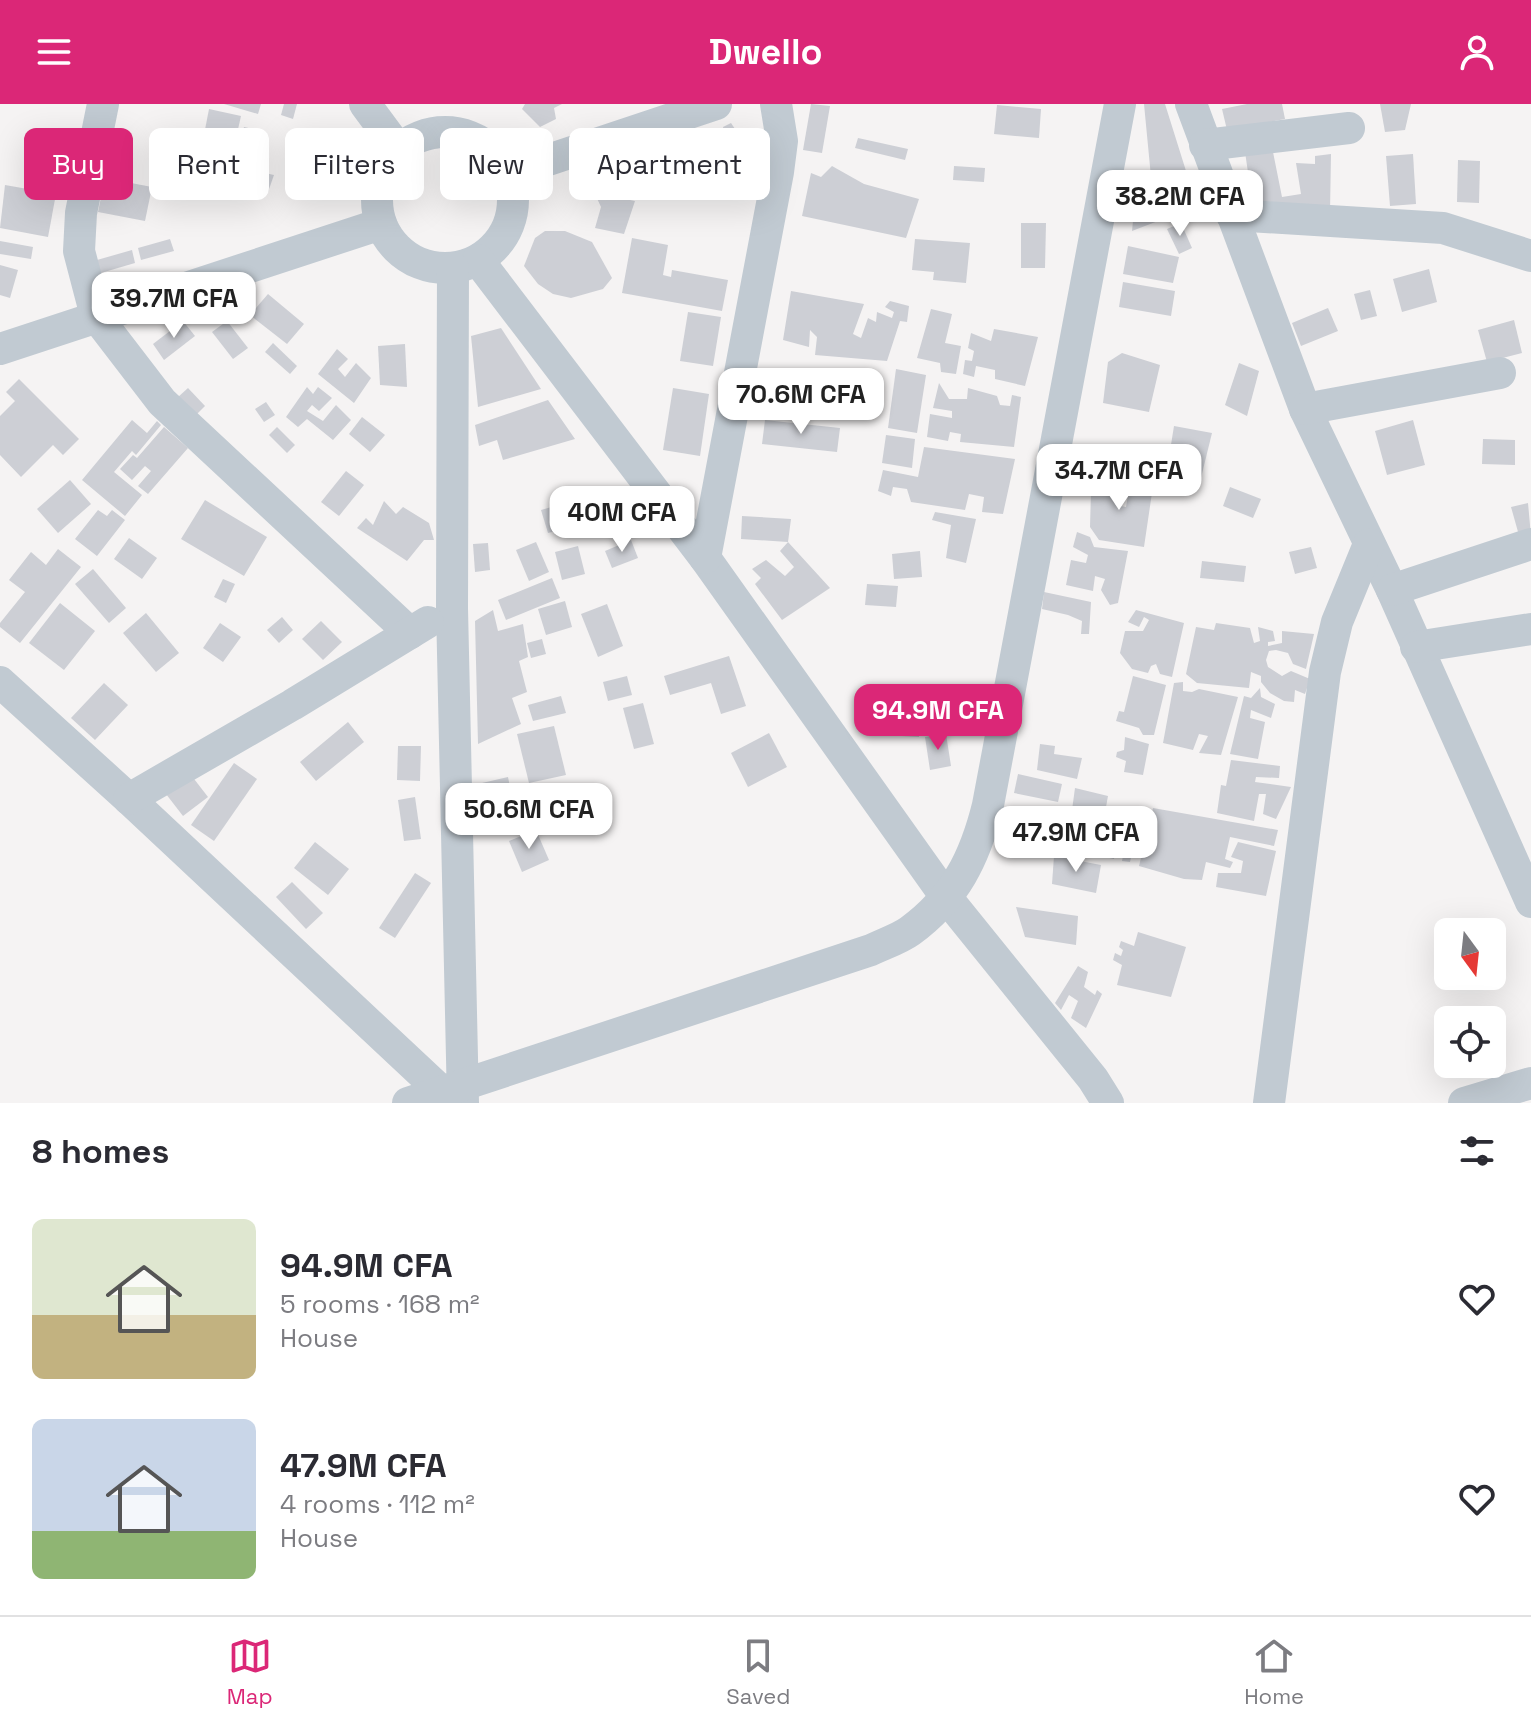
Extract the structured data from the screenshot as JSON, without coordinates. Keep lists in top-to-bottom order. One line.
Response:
{"north":"bottom","page":{"header":"Dwello","chip":["Buy","Rent","Filters","New","Apartment"],"price":["38.2M CFA","39.7M CFA","70.6M CFA","34.7M CFA","40M CFA","94.9M CFA","50.6M CFA","47.9M CFA"],"heading":"8 homes","list":[{"name":"94.9M CFA","note":"5 rooms · 168 m² · House"},{"name":"47.9M CFA","note":"4 rooms · 112 m² · House"}],"tabs":["Map","Saved","Home"]}}
